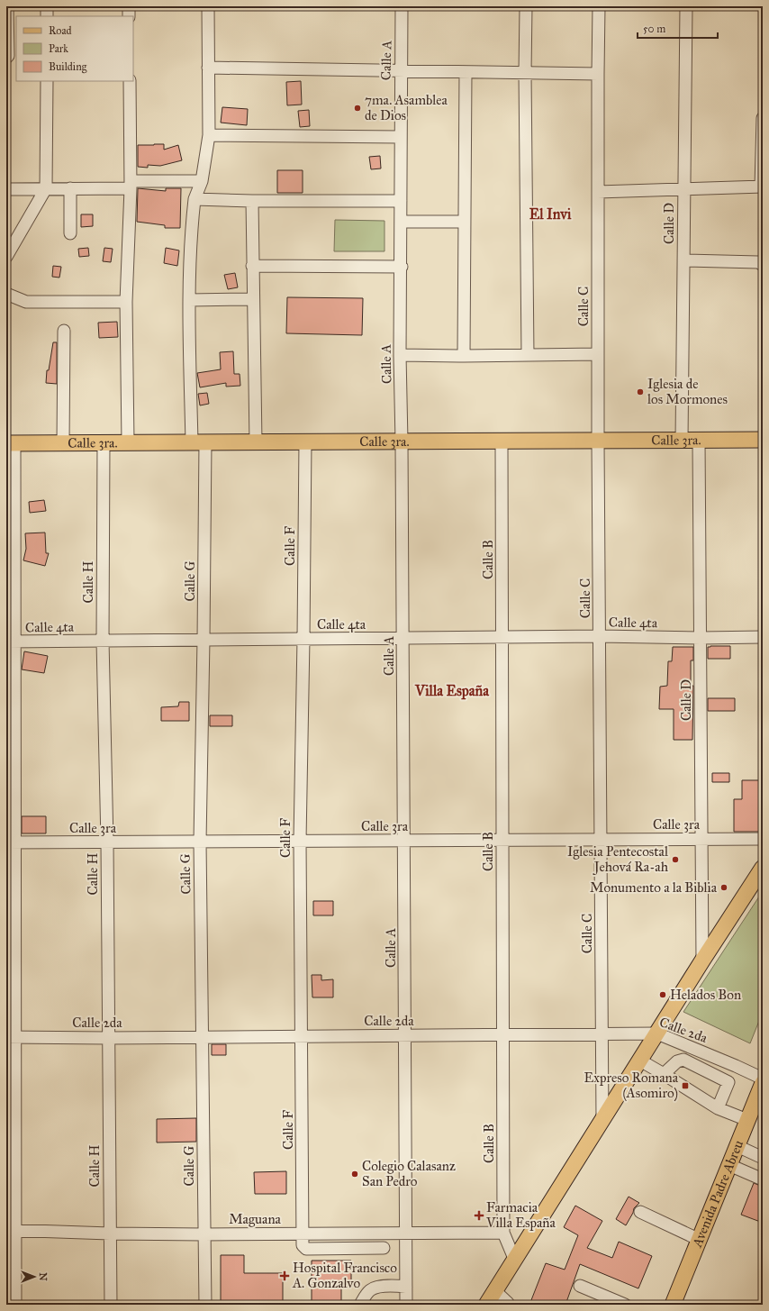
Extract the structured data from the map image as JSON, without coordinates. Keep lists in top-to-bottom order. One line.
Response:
{"streets":{"main road":["Calle 3ra.","Avenida Padre Abreu"],"street":["Calle A","Calle D","Calle C","Calle F","Calle B","Calle G","Calle H","Calle 4ta","Calle 3ra","Calle 2da","Maguana"]},"crossings":[["Calle A","Calle 3ra."],["Calle A","Calle 4ta"],["Calle A","Calle 3ra"],["Calle A","Calle 2da"],["Calle A","Maguana"],["Calle D","Calle 3ra."],["Calle D","Calle 4ta"],["Calle D","Calle 3ra"],["Calle C","Calle 3ra."],["Calle C","Calle 4ta"],["Calle C","Calle 3ra"],["Calle C","Calle 2da"],["Calle 3ra.","Calle F"],["Calle 3ra.","Calle B"],["Calle 3ra.","Calle G"],["Calle 3ra.","Calle H"],["Calle F","Calle 4ta"],["Calle F","Calle 3ra"],["Calle F","Calle 2da"],["Calle F","Maguana"],["Calle B","Calle 4ta"],["Calle B","Calle 3ra"],["Calle B","Calle 2da"],["Calle B","Maguana"],["Calle G","Calle 4ta"],["Calle G","Calle 3ra"],["Calle G","Calle 2da"],["Calle G","Maguana"],["Calle H","Calle 4ta"],["Calle H","Calle 3ra"],["Calle H","Calle 2da"],["Calle H","Maguana"]],"districts":["El Invi","Villa España"],"places":{"other":["7ma. Asamblea de Dios","Iglesia de los Mormones","Iglesia Pentecostal Jehová Ra-ah","Monumento a la Biblia","Helados Bon","Colegio Calasanz San Pedro"],"transit":["Expreso Romana (Asomiro)"],"health":["Farmacia Villa España","Hospital Francisco A. Gonzalvo"]},"legend":["Road","Park","Building"],"scale_bar":"50 m","north":"right"}
